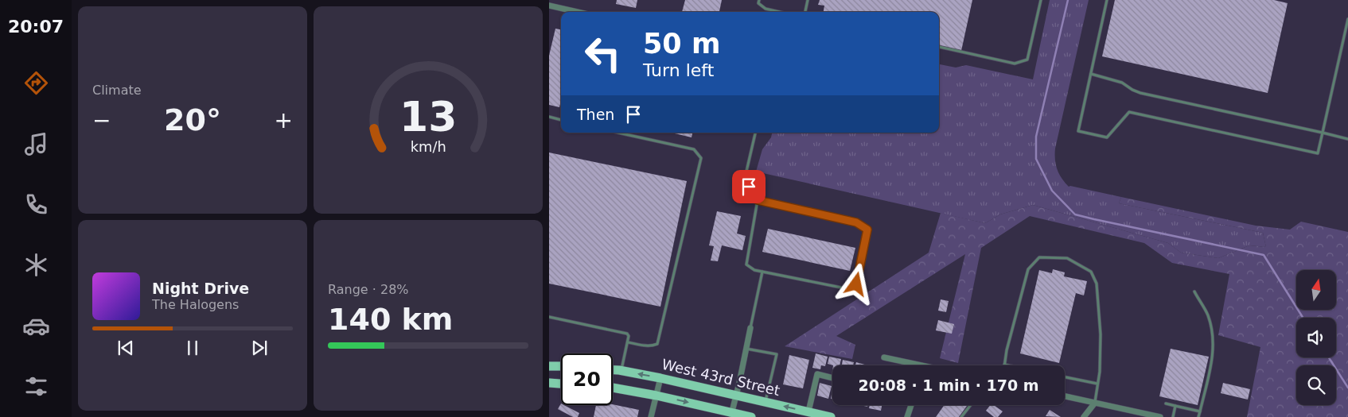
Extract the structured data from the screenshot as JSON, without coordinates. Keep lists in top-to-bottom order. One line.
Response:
{"streets":{"main road":["West 43rd Street"]},"north":"top","page":{"tabs":"20:07","tile":["Climate",["Range · 28%","140 km"]],"turn":["50 m","Turn left"],"then":"Then","heat":["−","20°","+"],"song":["Night Drive","The Halogens"],"limit":"20","trip":"20:08 · 1 min · 170 m","gauge":["13","km/h"]}}
